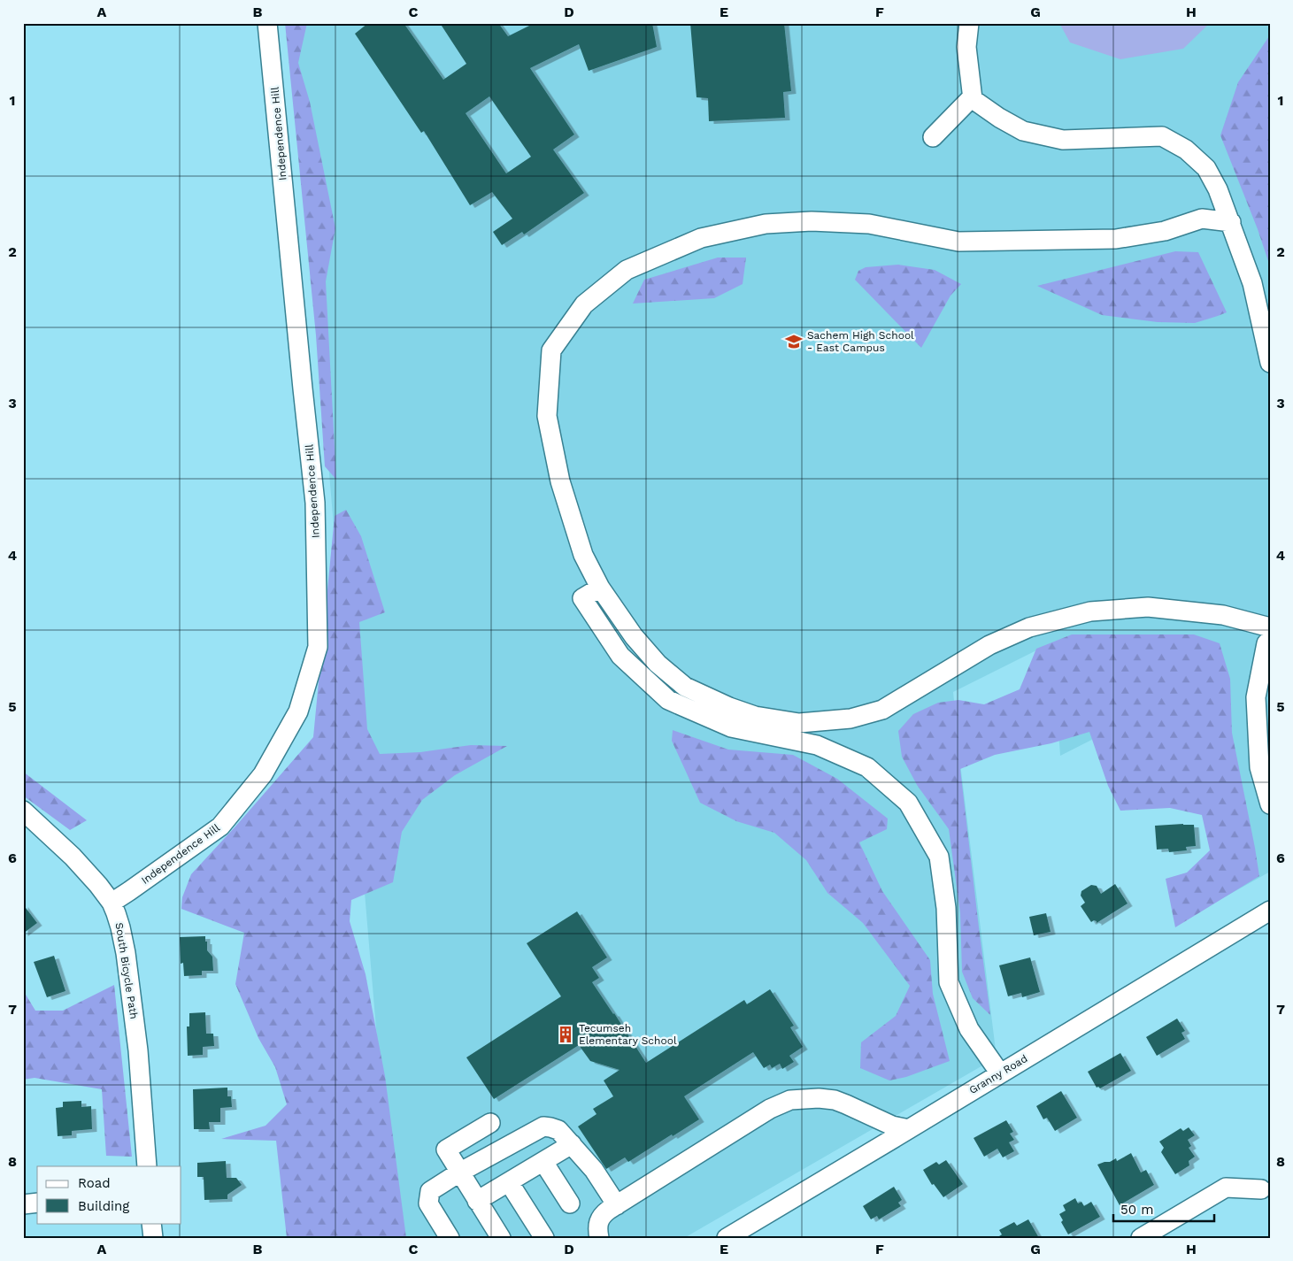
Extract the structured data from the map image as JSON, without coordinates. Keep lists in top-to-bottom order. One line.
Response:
{"streets":{"street":["Independence Hill","South Bicycle Path","Granny Road"]},"crossings":[["Independence Hill","South Bicycle Path"]],"places":{"school or university":["Sachem High School - East Campus"],"building":["Tecumseh Elementary School"]},"legend":["Road","Building"],"scale_bar":"50 m","grid":{"columns":["A","B","C","D","E","F","G","H"],"rows":["1","2","3","4","5","6","7","8"]}}
